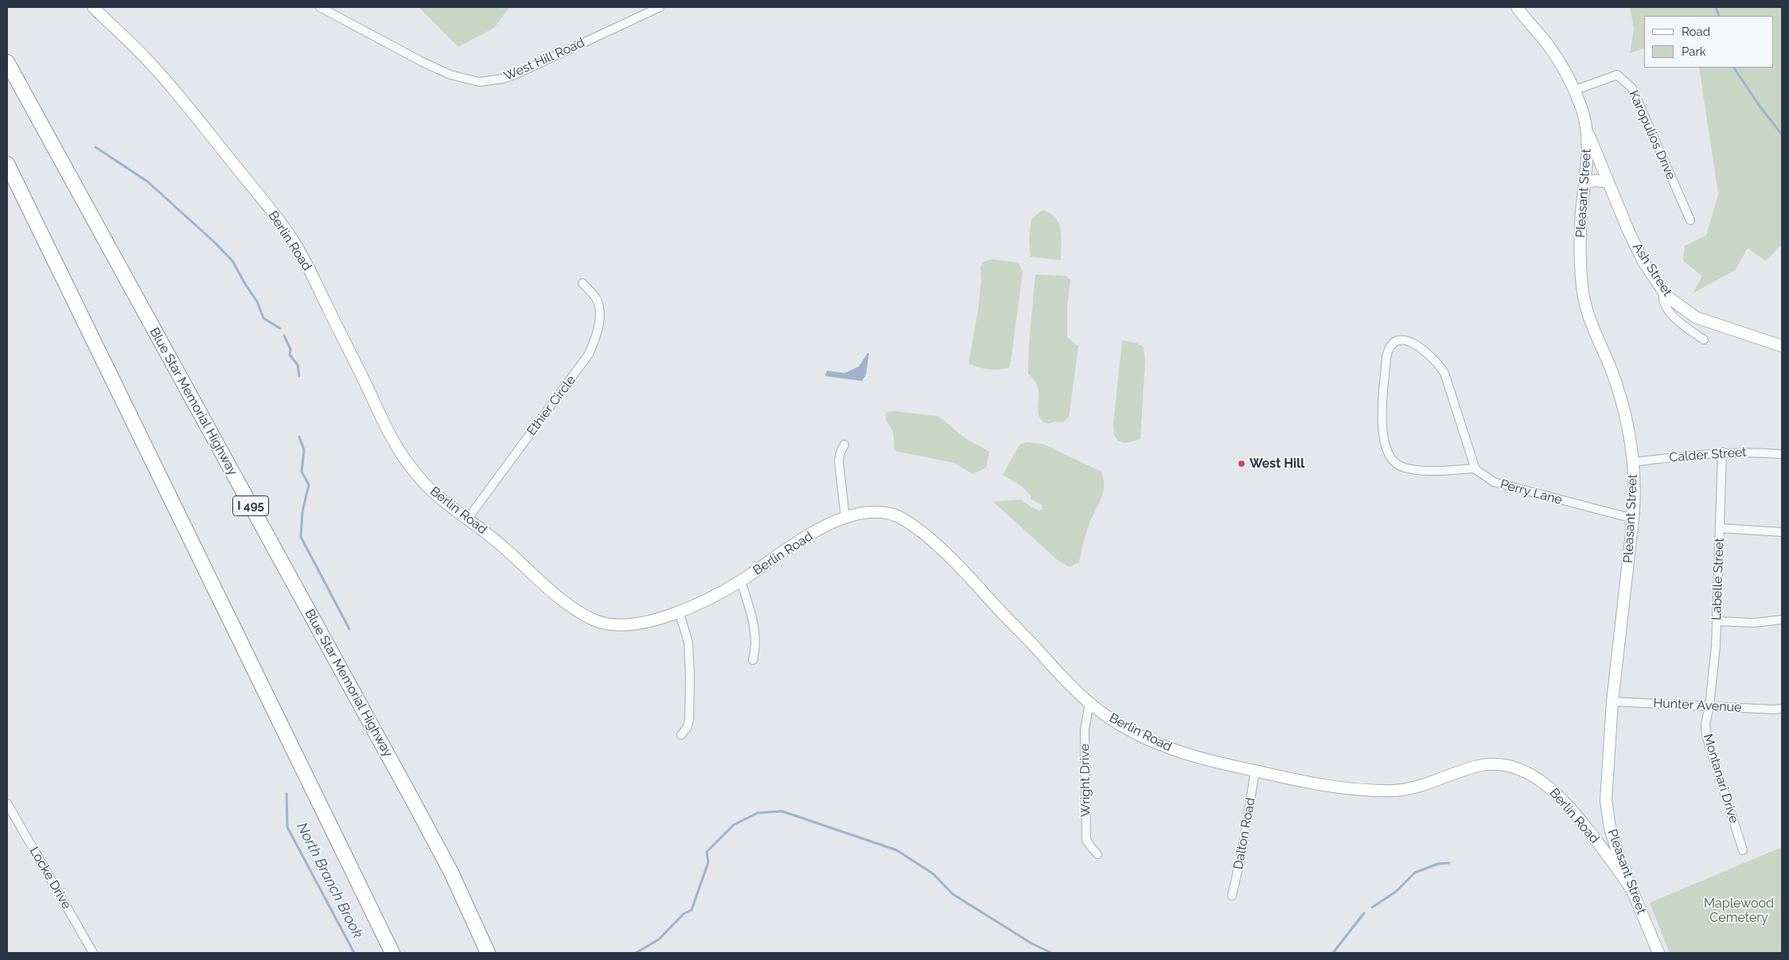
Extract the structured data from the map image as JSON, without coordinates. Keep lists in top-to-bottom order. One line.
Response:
{"streets":{"highway":["Blue Star Memorial Highway","I 495"],"street":["West Hill Road","Karopulios Drive","Pleasant Street","Berlin Road","Ash Street","Ethier Circle","Calder Street","Perry Lane","Labelle Street","Hunter Avenue","Montanari Drive","Wright Drive","Dalton Road","Locke Drive"]},"crossings":[["Karopulios Drive","Pleasant Street"],["Pleasant Street","Berlin Road"],["Pleasant Street","Ash Street"],["Pleasant Street","Calder Street"],["Pleasant Street","Perry Lane"],["Pleasant Street","Hunter Avenue"],["Berlin Road","Ethier Circle"],["Berlin Road","Wright Drive"],["Berlin Road","Dalton Road"],["Calder Street","Labelle Street"],["Labelle Street","Hunter Avenue"],["Labelle Street","Montanari Drive"],["Hunter Avenue","Montanari Drive"]],"water":["North Branch Brook"],"parks":["Maplewood Cemetery"],"places":["West Hill"],"legend":["Road","Park"]}
